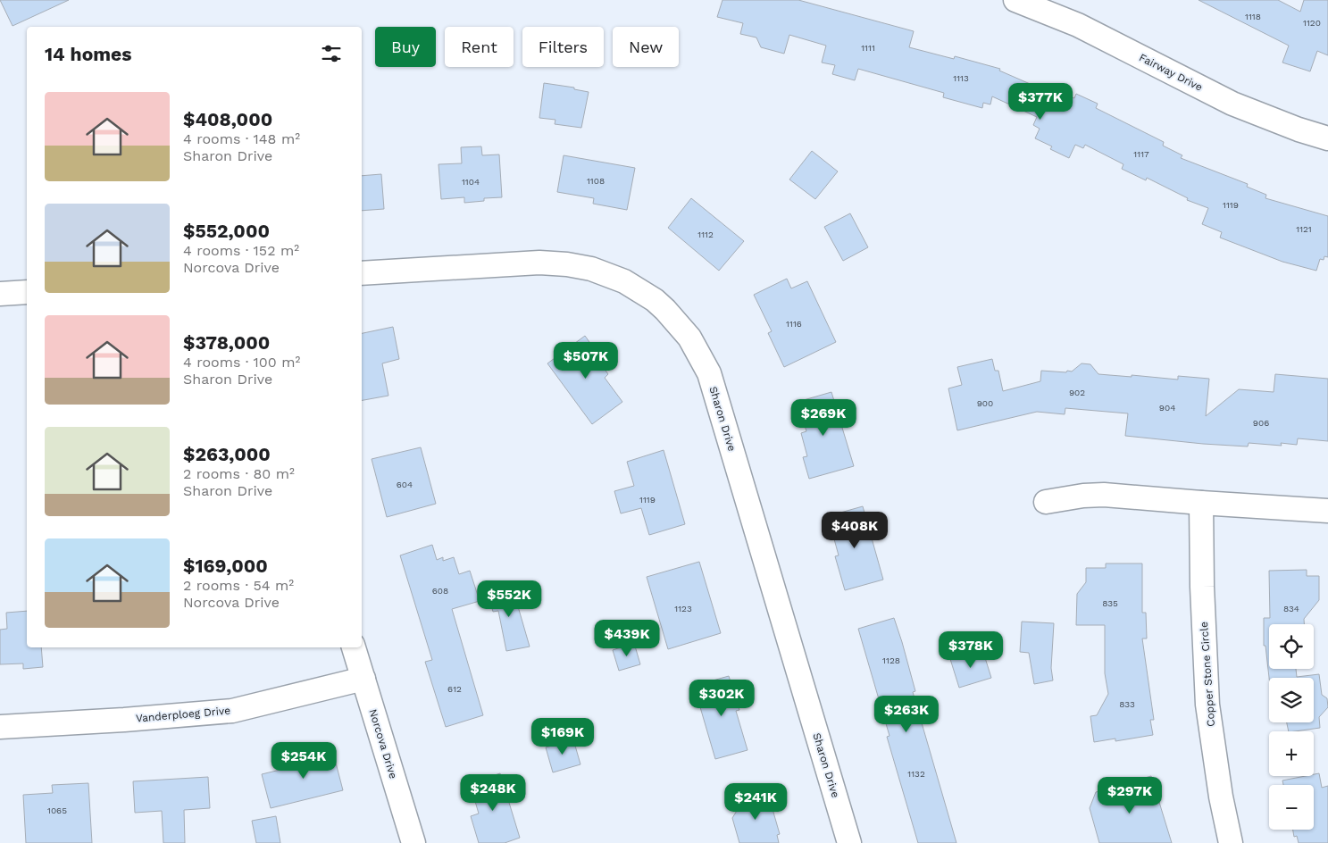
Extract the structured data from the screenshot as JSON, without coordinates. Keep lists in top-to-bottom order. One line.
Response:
{"streets":{"street":["Fairway Drive","Sharon Drive","Copper Stone Circle","Vanderploeg Drive","Norcova Drive"]},"crossings":[["Vanderploeg Drive","Norcova Drive"]],"house_numbers":["1118","1120","1111","1113","1117","1108","1104","1119","1121","1112","1116","902","900","904","906","604","1119","608","835","1123","834","1128","612","833","1132","1065"],"page":{"chip":["Buy","Rent","Filters","New"],"heading":"14 homes","list":[{"name":"$408,000","note":"4 rooms · 148 m² · Sharon Drive"},{"name":"$552,000","note":"4 rooms · 152 m² · Norcova Drive"},{"name":"$378,000","note":"4 rooms · 100 m² · Sharon Drive"},{"name":"$263,000","note":"2 rooms · 80 m² · Sharon Drive"},{"name":"$169,000","note":"2 rooms · 54 m² · Norcova Drive"}],"price":["$377K","$507K","$269K","$408K","$552K","$439K","$378K","$302K","$263K","$169K","$254K","$248K","$297K","$241K"],"map_buttons":["+","−"]}}
